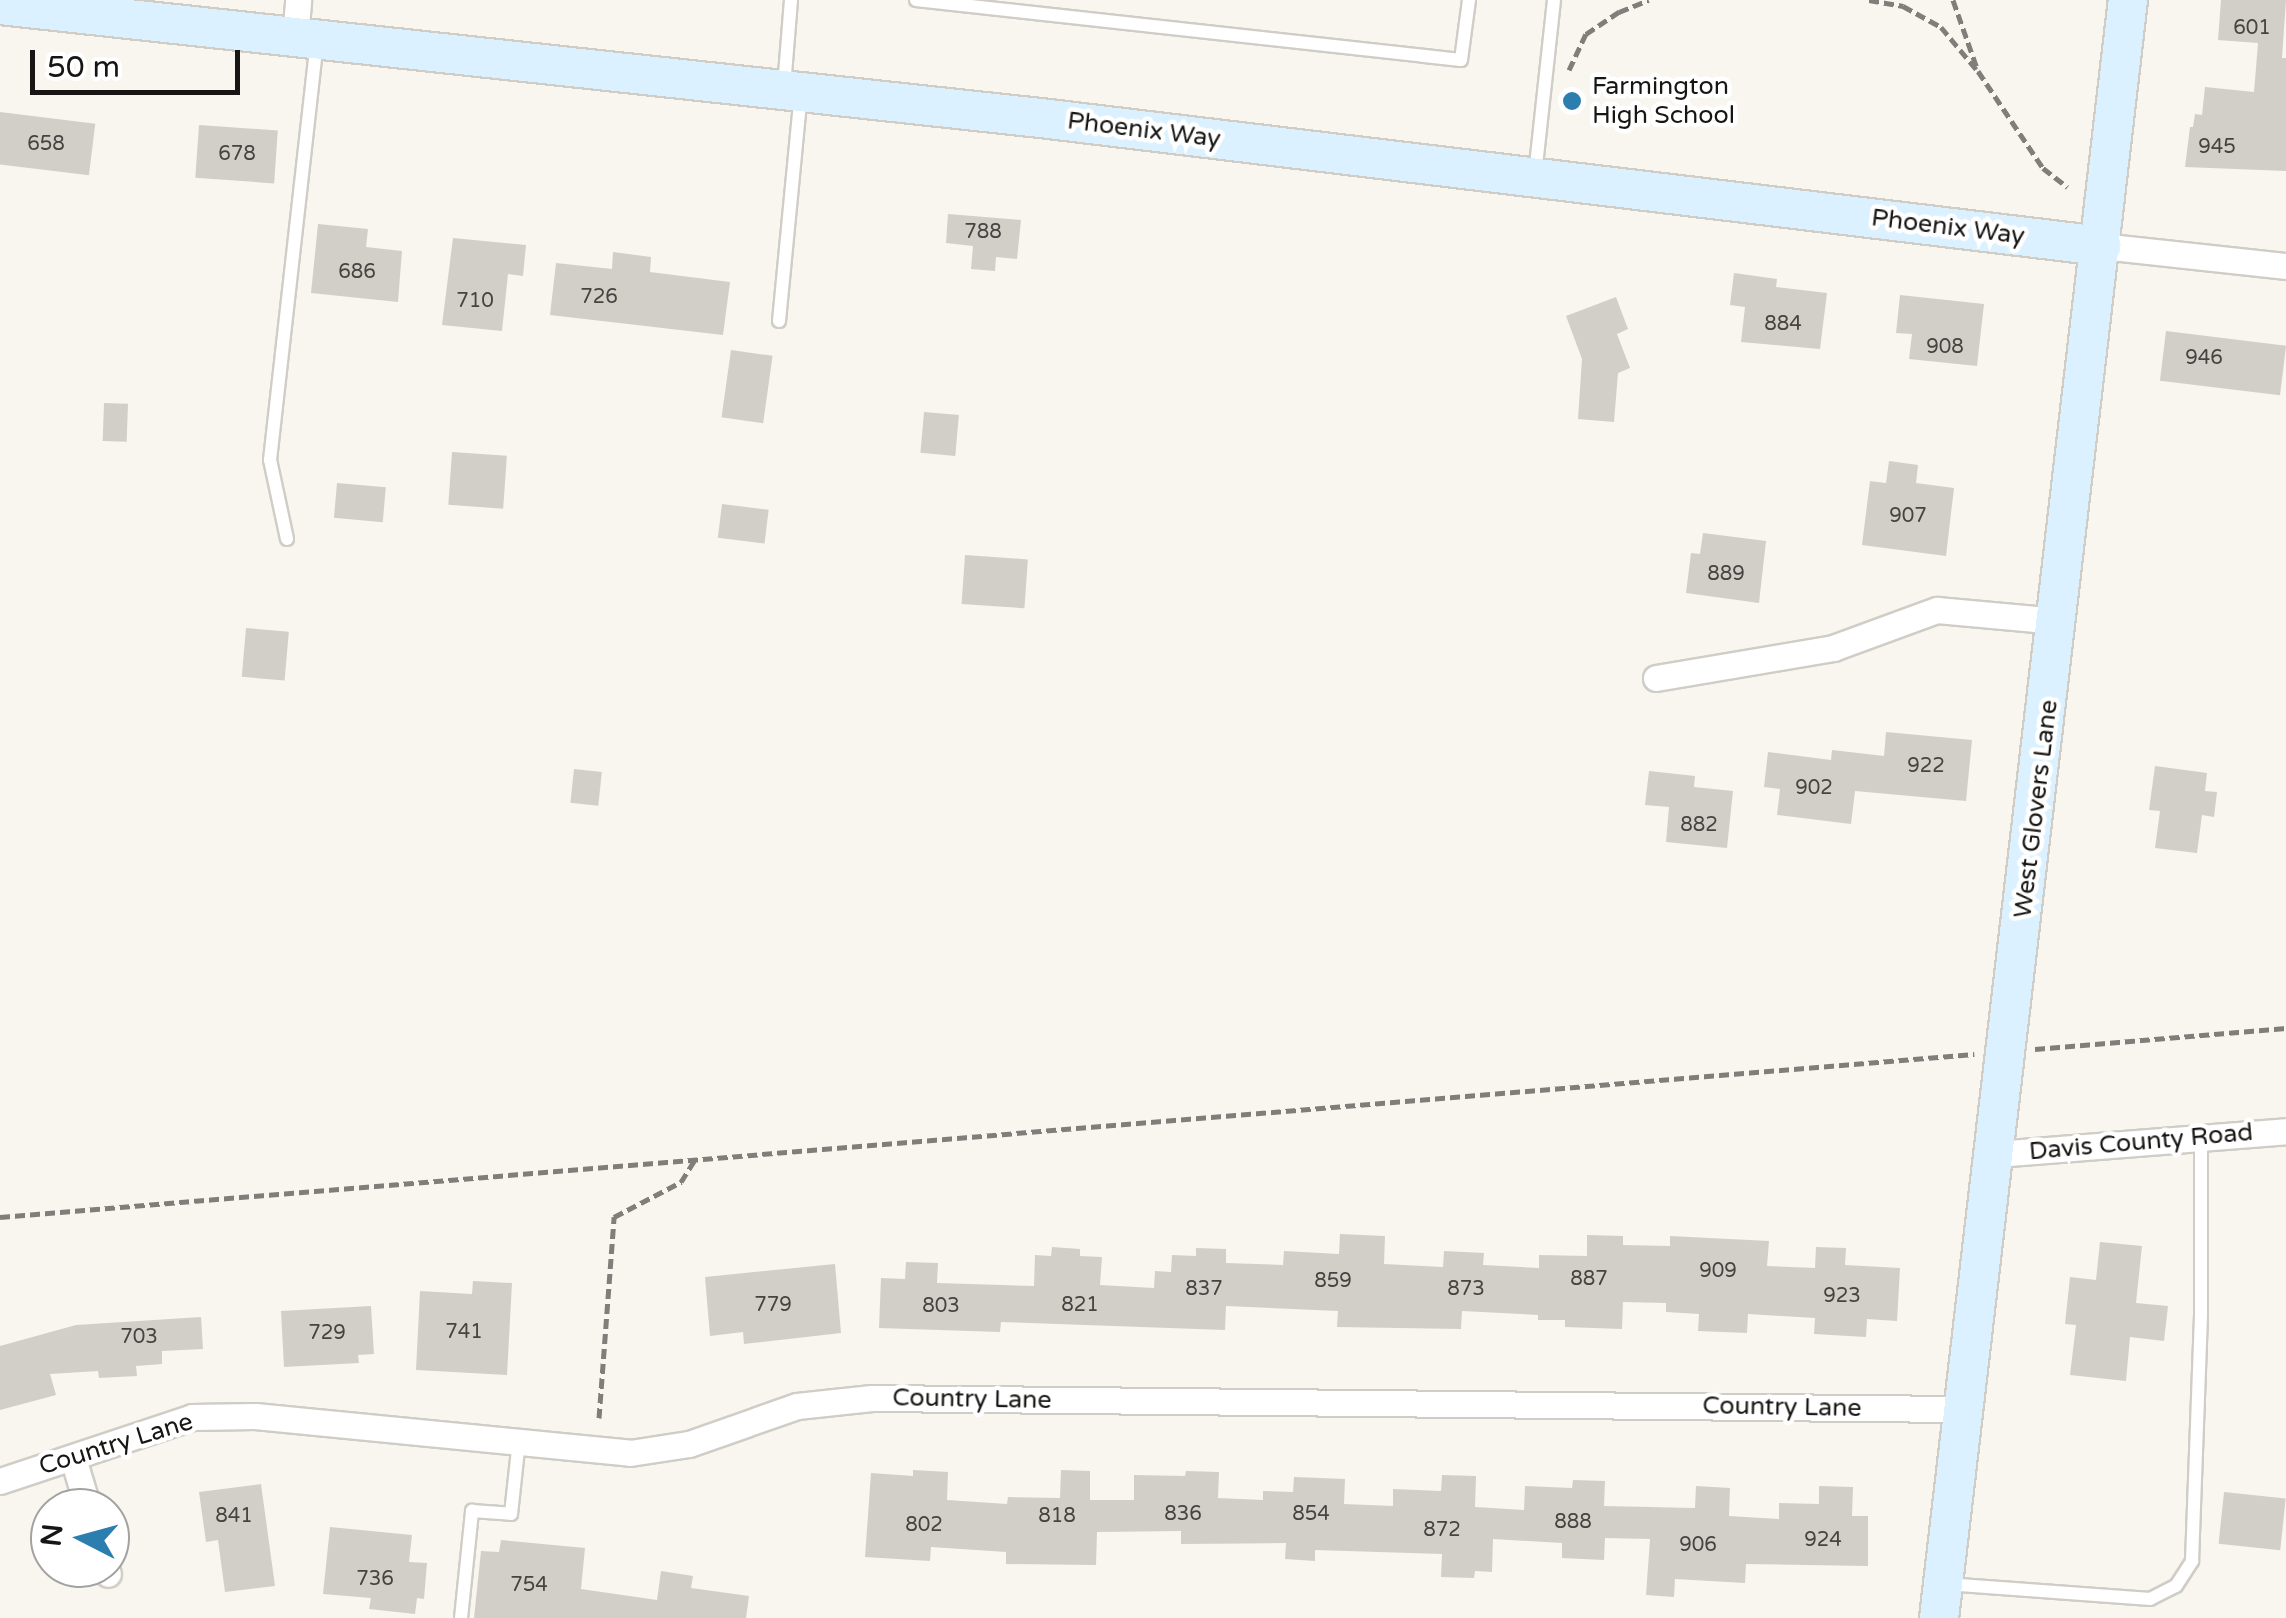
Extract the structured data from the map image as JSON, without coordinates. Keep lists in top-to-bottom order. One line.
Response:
{"streets":{"street":["Phoenix Way","West Glovers Lane","Davis County Road","Country Lane"]},"crossings":[["Phoenix Way","West Glovers Lane"],["West Glovers Lane","Davis County Road"],["West Glovers Lane","Country Lane"]],"places":["Farmington High School"],"house_numbers":["601","658","945","678","788","686","726","710","884","908","946","907","889","922","902","882","909","887","859","837","873","923","779","821","803","741","729","703","836","854","841","818","888","802","872","924","906","736","754"],"scale_bar":"50 m","north":"left"}
